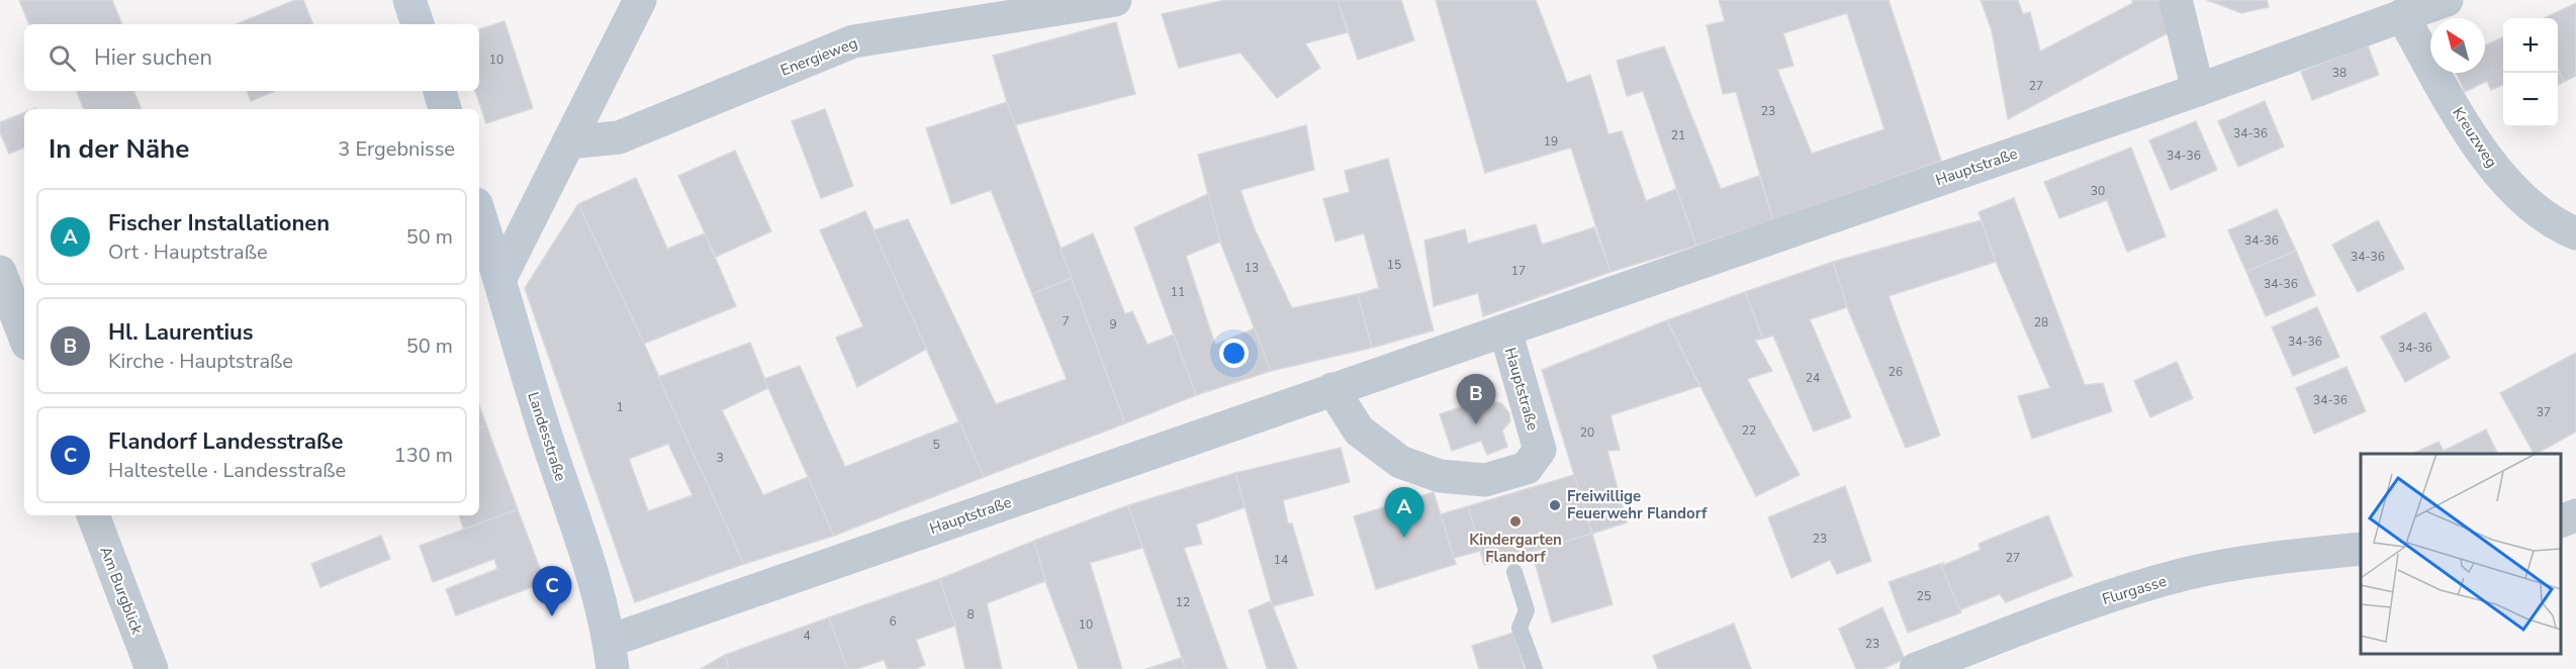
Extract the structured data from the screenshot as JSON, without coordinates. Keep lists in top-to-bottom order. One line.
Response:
{"streets":{"main road":["Landesstraße"],"street":["Energieweg","Kreuzweg","Hauptstraße","Am Burgblick","Flurgasse"]},"crossings":[["Kreuzweg","Hauptstraße"],["Hauptstraße","Landesstraße"]],"places":["Freiwillige Feuerwehr Flandorf","Kindergarten Flandorf"],"house_numbers":["10","38","27","23","34-36","21","19","34-36","30","34-36","34-36","15","13","17","34-36","11","7","28","9","34-36","34-36","26","24","34-36","1","37","22","20","5","3","23","27","14","25","12","8","6","10","4","23"],"north":"top left","page":{"map_buttons":["+","−"],"search":"Hier suchen","heading":["In der Nähe","3 Ergebnisse"],"list":[{"mark":"A","name":"Fischer Installationen","note":"Ort · Hauptstraße","value":"50 m"},{"mark":"B","name":"Hl. Laurentius","note":"Kirche · Hauptstraße","value":"50 m"},{"mark":"C","name":"Flandorf Landesstraße","note":"Haltestelle · Landesstraße","value":"130 m"}],"pins":["B","A","C"]}}
